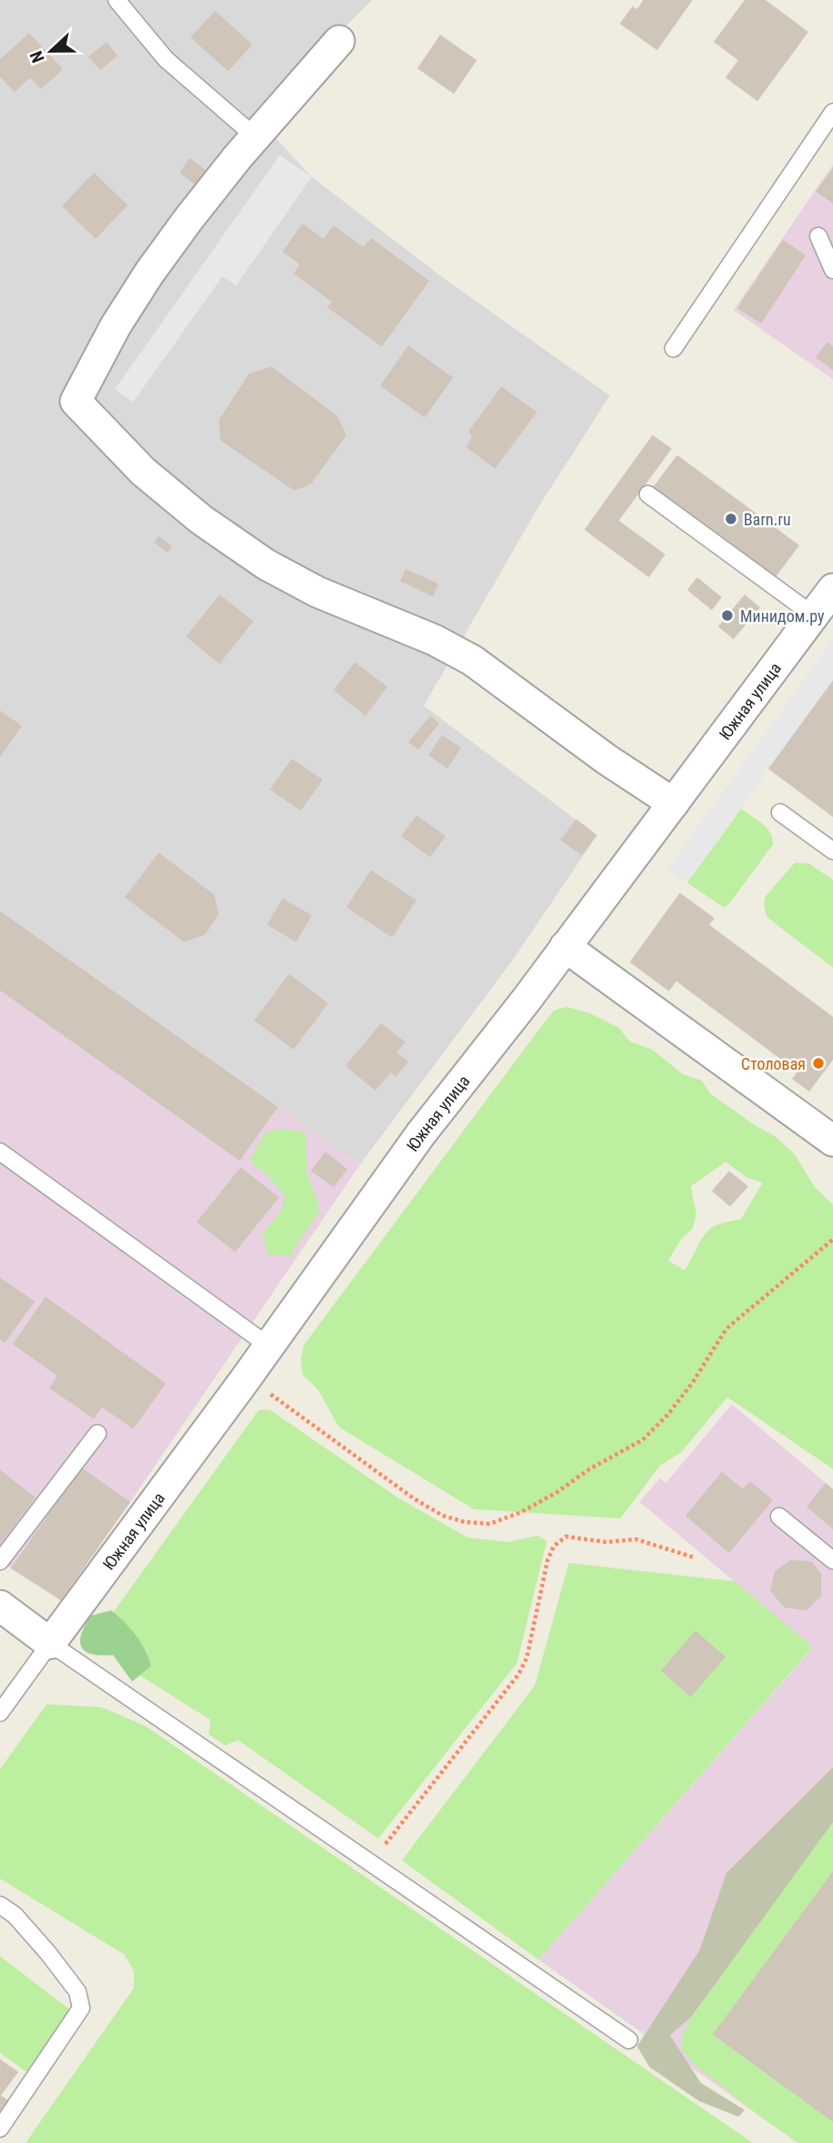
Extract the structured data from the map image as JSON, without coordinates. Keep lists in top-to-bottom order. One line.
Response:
{"streets":{"street":["Южная улица"]},"places":["Barn.ru","Минидом.ру","Столовая"],"north":"left"}
